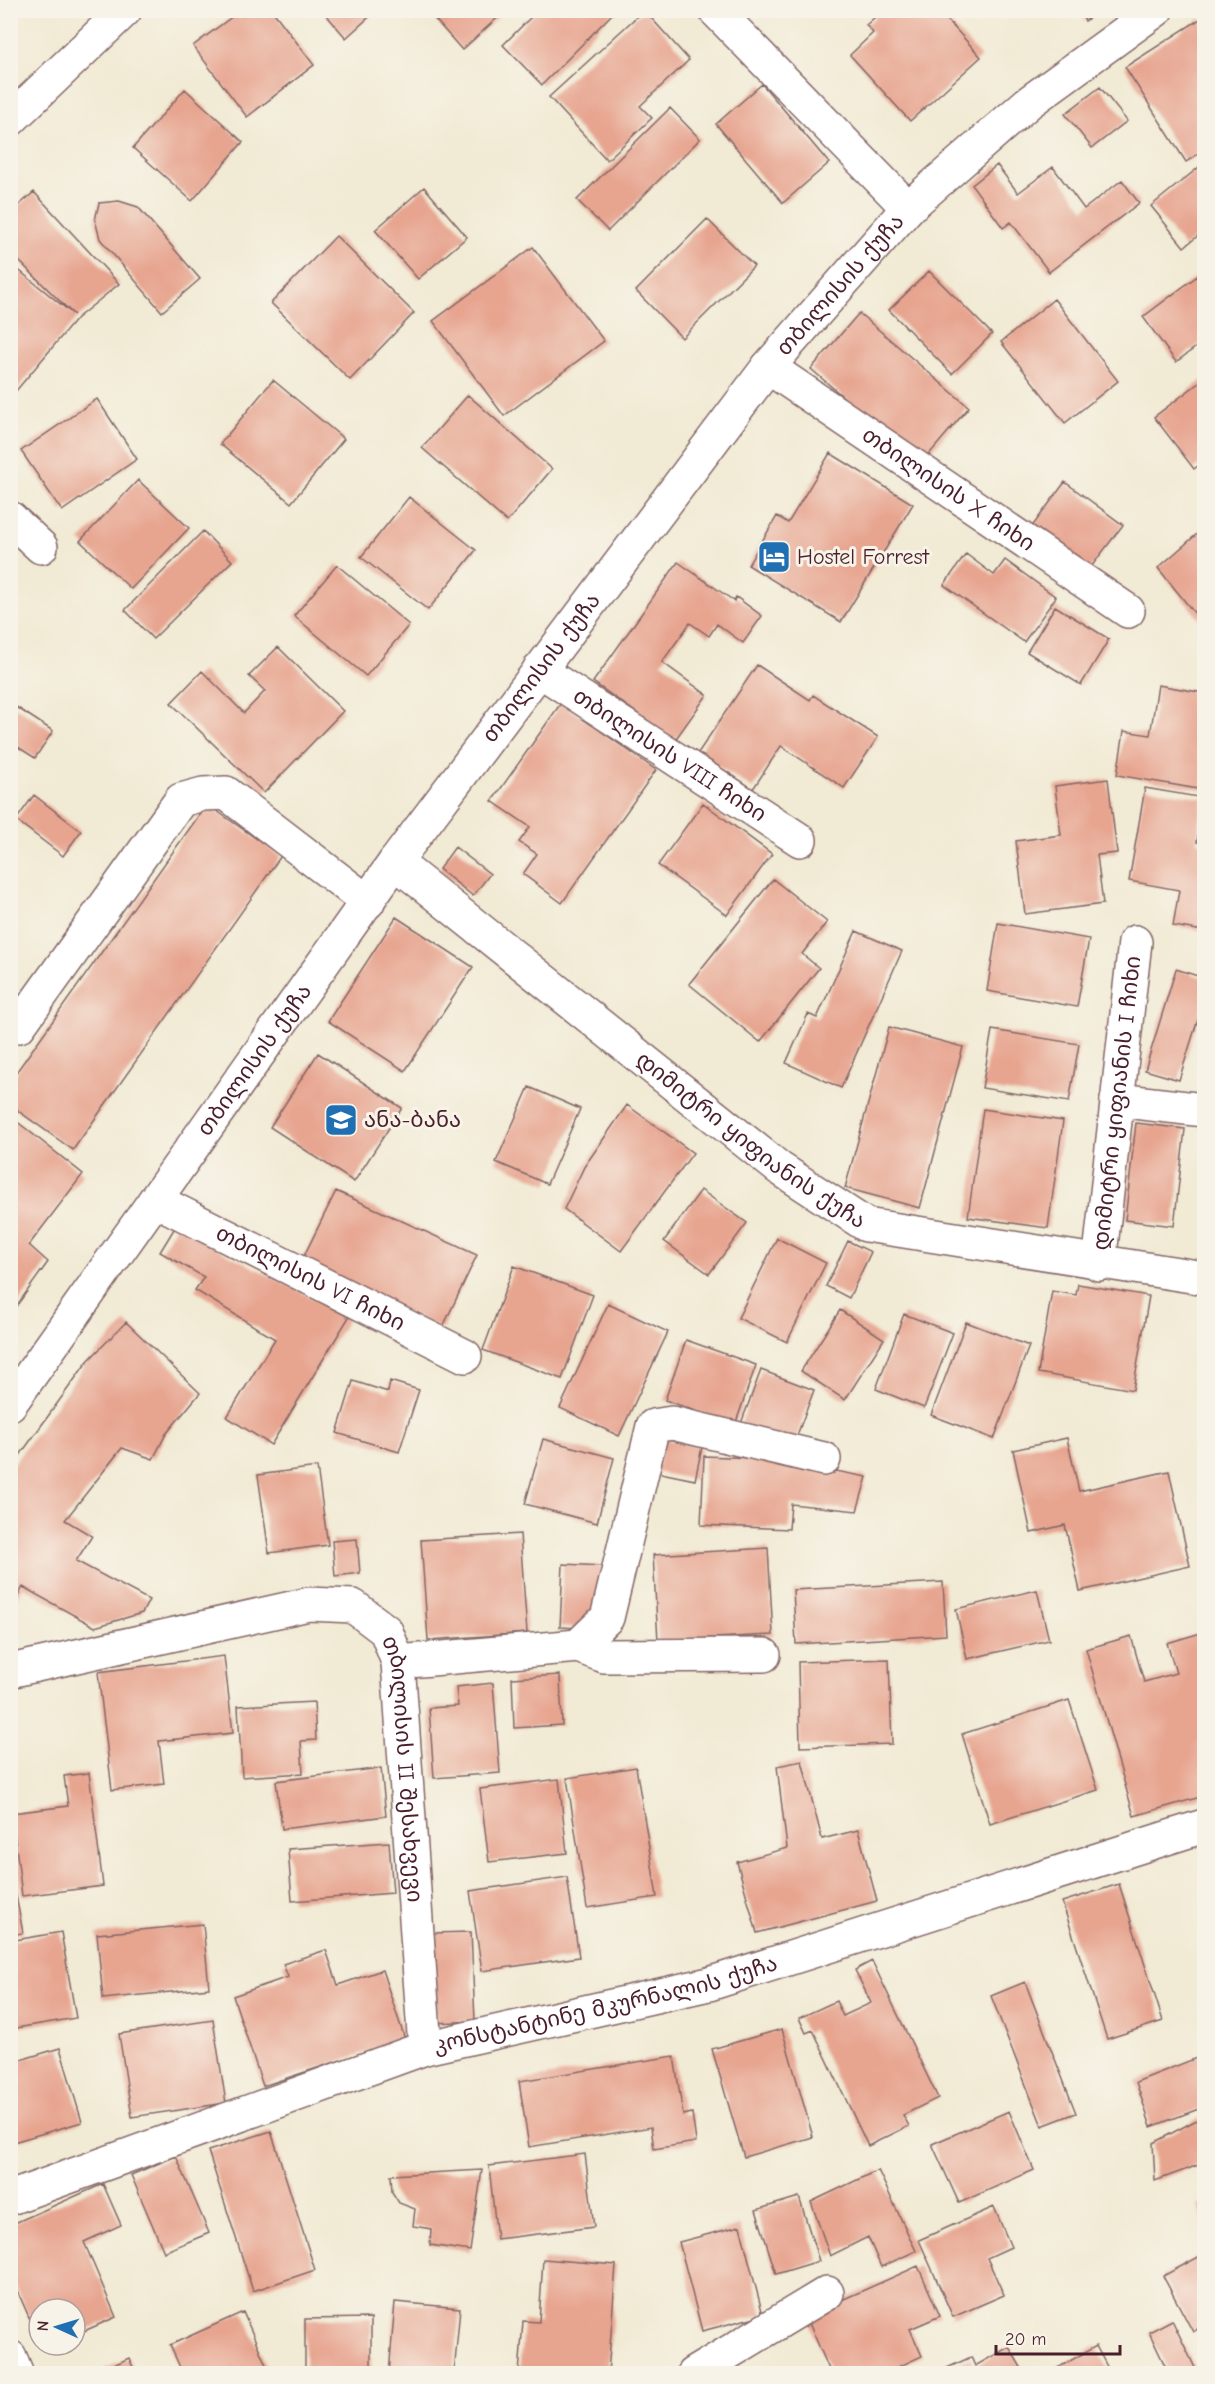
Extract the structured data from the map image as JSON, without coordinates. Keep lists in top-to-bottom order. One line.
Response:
{"streets":{"street":["თბილისის ქუჩა","თბილისის X ჩიხი","თბილისის VIII ჩიხი","დიმიტრი ყიფიანის I ჩიხი","დიმიტრი ყიფიანის ქუჩა","თბილისის VI ჩიხი","თბილისის II შესახვევი","კონსტანტინე მკურნალის ქუჩა"]},"crossings":[["თბილისის ქუჩა","თბილისის X ჩიხი"],["თბილისის ქუჩა","თბილისის VIII ჩიხი"],["თბილისის ქუჩა","დიმიტრი ყიფიანის ქუჩა"],["თბილისის ქუჩა","თბილისის VI ჩიხი"],["დიმიტრი ყიფიანის I ჩიხი","დიმიტრი ყიფიანის ქუჩა"],["თბილისის II შესახვევი","კონსტანტინე მკურნალის ქუჩა"]],"places":{"hotel":["Hostel Forrest"],"school or university":["ანა-ბანა"]},"scale_bar":"20 m","north":"left"}
